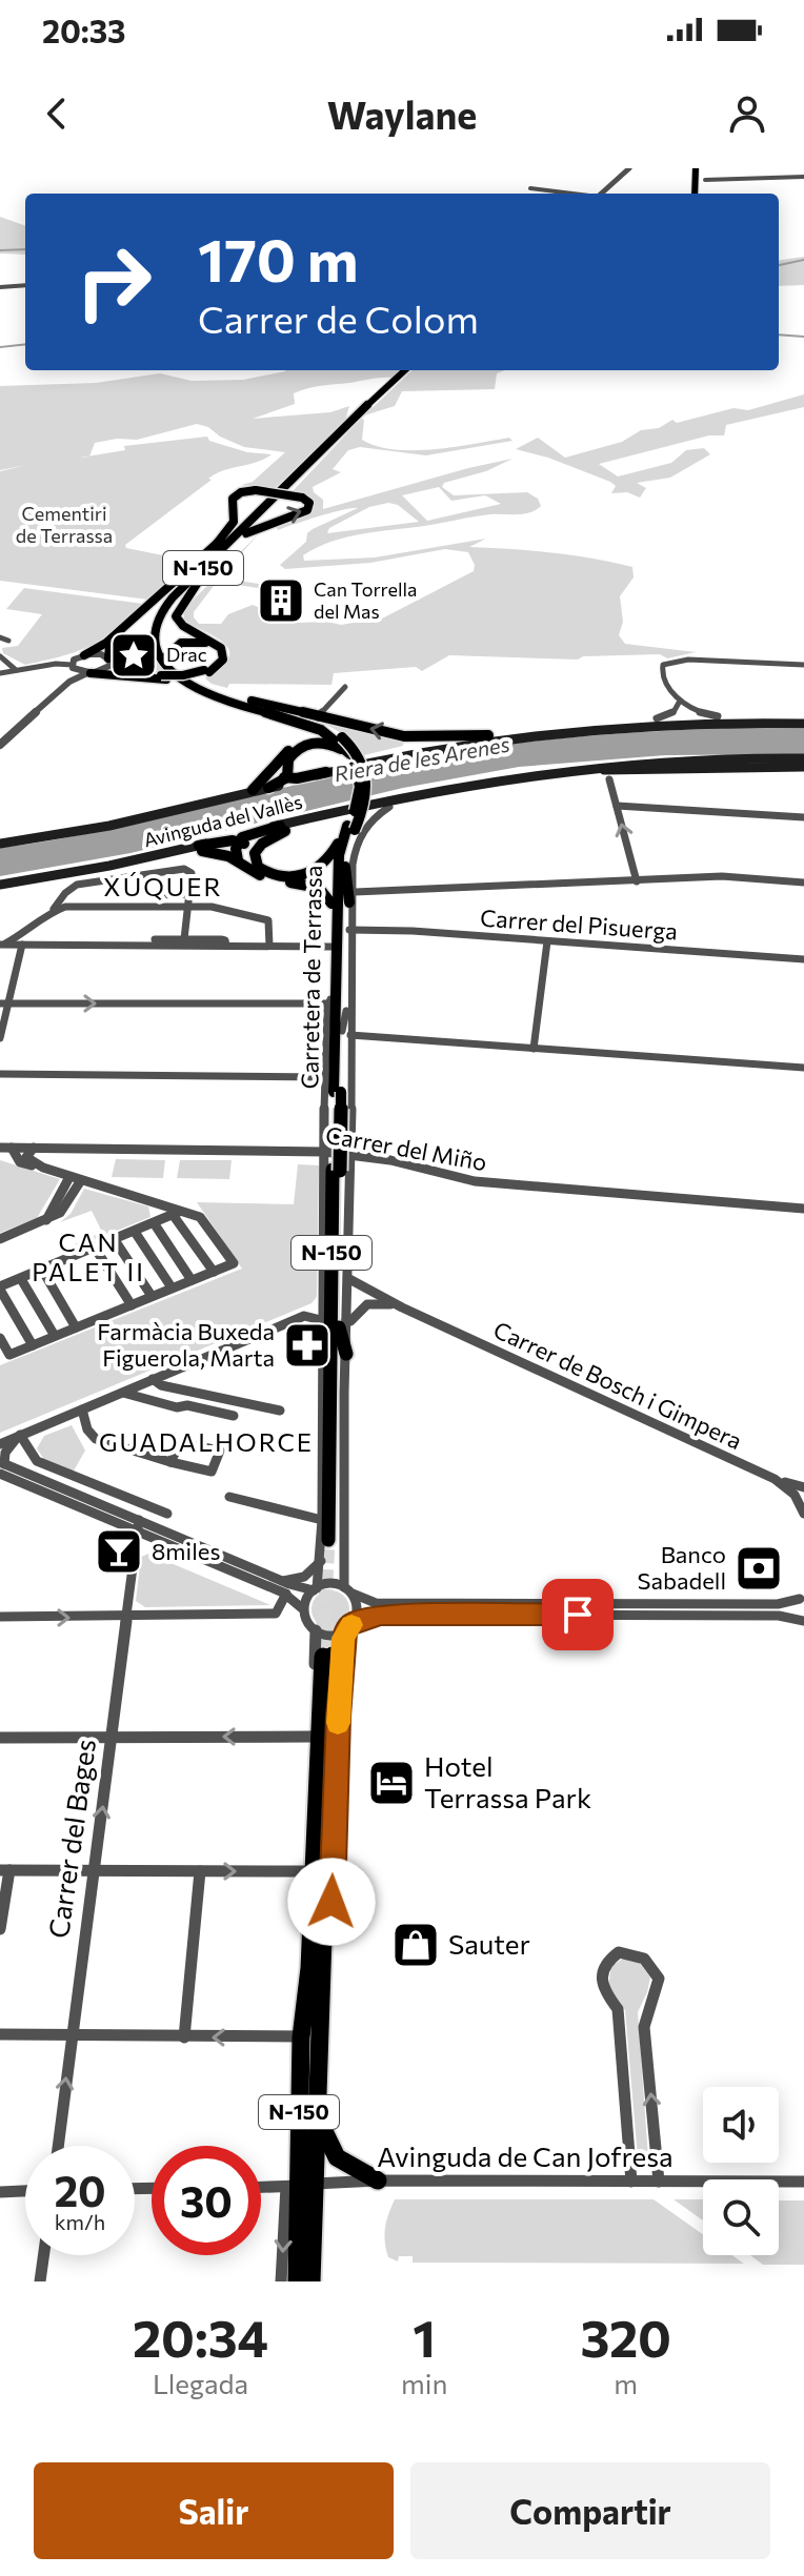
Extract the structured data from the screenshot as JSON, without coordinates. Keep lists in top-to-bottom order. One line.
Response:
{"streets":{"main road":["N-150","Avinguda del Vallès","Carretera de Terrassa"],"street":["Carrer del Pisuerga","Carrer del Miño","Carrer de Bosch i Gimpera","Carrer del Bages","Avinguda de Can Jofresa"]},"crossings":[["N-150","Carretera de Terrassa"],["N-150","Avinguda de Can Jofresa"],["Carretera de Terrassa","Carrer de Bosch i Gimpera"]],"one_way":["Carrer del Bages"],"districts":["XÚQUER","CAN PALET II","GUADALHORCE"],"water":["Riera de les Arenes"],"parks":["Cementiri de Terrassa"],"places":{"building":["Can Torrella del Mas"],"place":["Drac"],"pharmacy":["Farmàcia Buxeda Figuerola, Marta"],"bar":["8miles"],"bank":["Banco Sabadell"],"hotel":["Hotel Terrassa Park"],"shop":["Sauter"]},"page":{"status":"20:33","header":"Waylane","turn":["170 m","Carrer de Colom"],"speed":"20 km/h","limit":"30","eta":["20:34","Llegada","1","min","320","m"],"buttons":["Salir","Compartir"]}}
